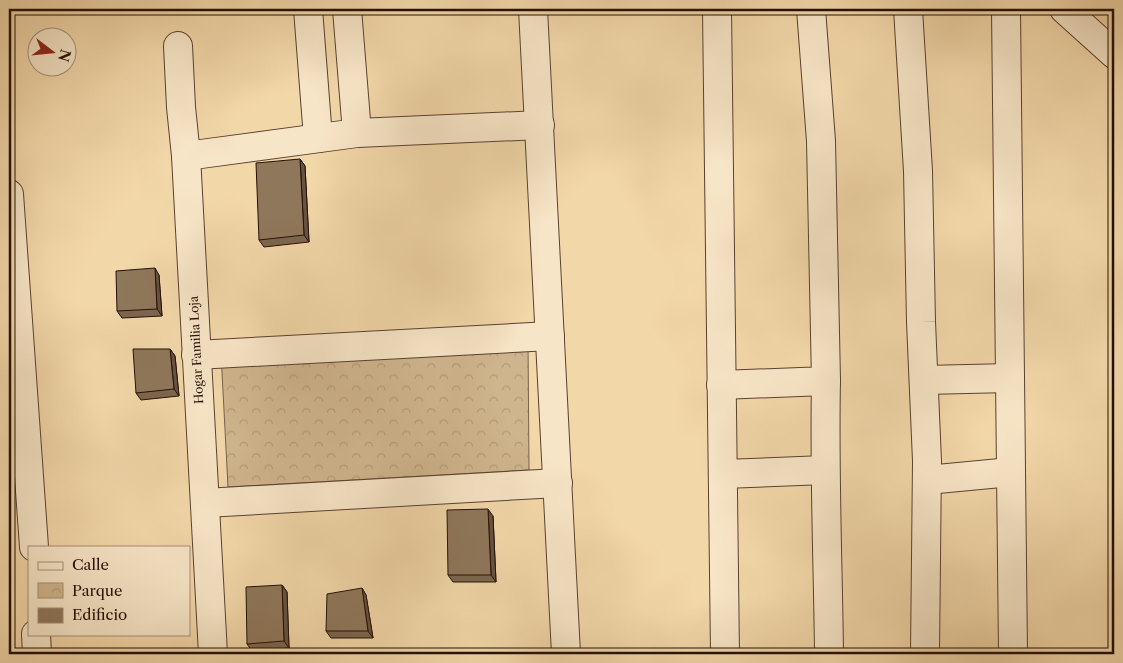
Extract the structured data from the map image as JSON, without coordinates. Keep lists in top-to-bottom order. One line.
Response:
{"streets":{"street":["Hogar Familia Loja"]},"legend":["Calle","Parque","Edificio"],"north":"right"}
